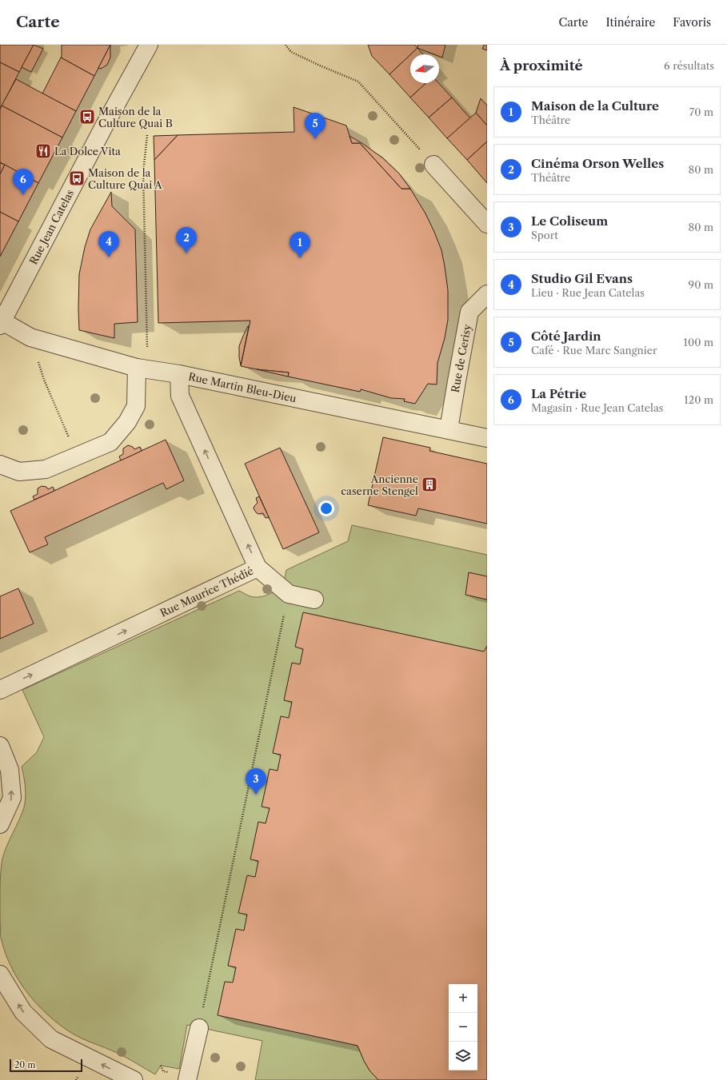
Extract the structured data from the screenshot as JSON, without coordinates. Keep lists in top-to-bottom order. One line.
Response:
{"streets":{"street":["Rue Jean Catelas","Rue de Cerisy","Rue Martin Bleu-Dieu","Rue Maurice Thédié"]},"crossings":[["Rue Jean Catelas","Rue Martin Bleu-Dieu"],["Rue de Cerisy","Rue Martin Bleu-Dieu"],["Rue Martin Bleu-Dieu","Rue Maurice Thédié"]],"places":{"bus stop":["Maison de la Culture Quai B","Maison de la Culture Quai A"],"restaurant":["La Dolce Vita"],"building":["Ancienne caserne Stengel"]},"scale_bar":"20 m","north":"left","page":{"header":"Carte","nav":["Carte","Itinéraire","Favoris"],"heading":["À proximité","6 résultats"],"list":[{"mark":"1","name":"Maison de la Culture","note":"Théâtre","value":"70 m"},{"mark":"2","name":"Cinéma Orson Welles","note":"Théâtre","value":"80 m"},{"mark":"3","name":"Le Coliseum","note":"Sport","value":"80 m"},{"mark":"4","name":"Studio Gil Evans","note":"Lieu · Rue Jean Catelas","value":"90 m"},{"mark":"5","name":"Côté Jardin","note":"Café · Rue Marc Sangnier","value":"100 m"},{"mark":"6","name":"La Pétrie","note":"Magasin · Rue Jean Catelas","value":"120 m"}],"pins":["5","6","2","4","1","3"],"map_buttons":["+","−"],"scale":"20 m"}}
